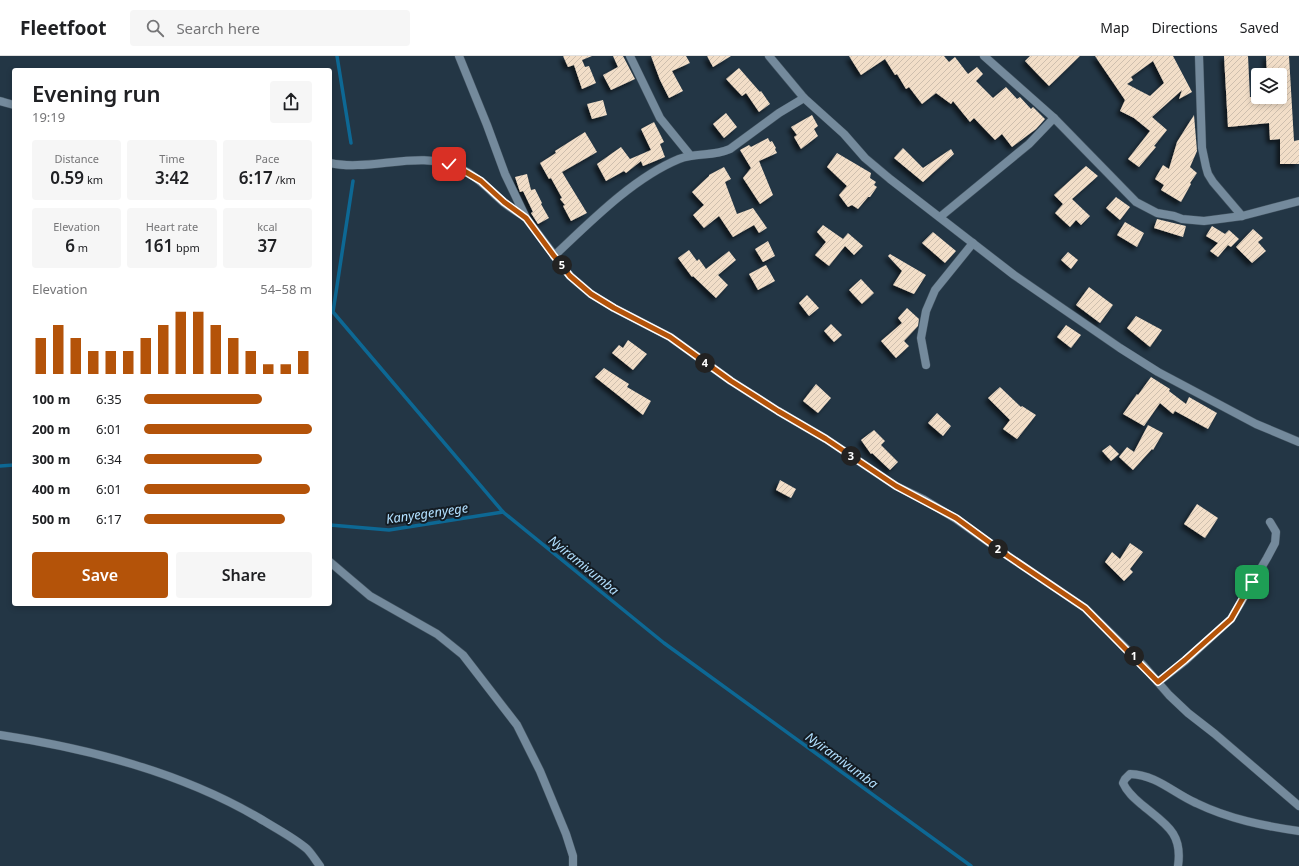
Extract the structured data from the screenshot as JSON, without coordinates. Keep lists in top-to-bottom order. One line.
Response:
{"water":["Kanyegenyege","Nyiramivumba"],"page":{"header":"Fleetfoot","search":"Search here","nav":["Map","Directions","Saved"],"heading":["Evening run","19:19"],"stats":[["Distance","0.59 km"],["Time","3:42"],["Pace","6:17 /km"],["Elevation","6 m"],["Heart rate","161 bpm"],["kcal","37"]],"pins":["5","4","3","2","1"],"chart":["Elevation","54–58 m"],"list":[{"name":"100 m","note":"6:35"},{"name":"200 m","note":"6:01"},{"name":"300 m","note":"6:34"},{"name":"400 m","note":"6:01"},{"name":"500 m","note":"6:17"}],"buttons":["Save","Share"]}}
